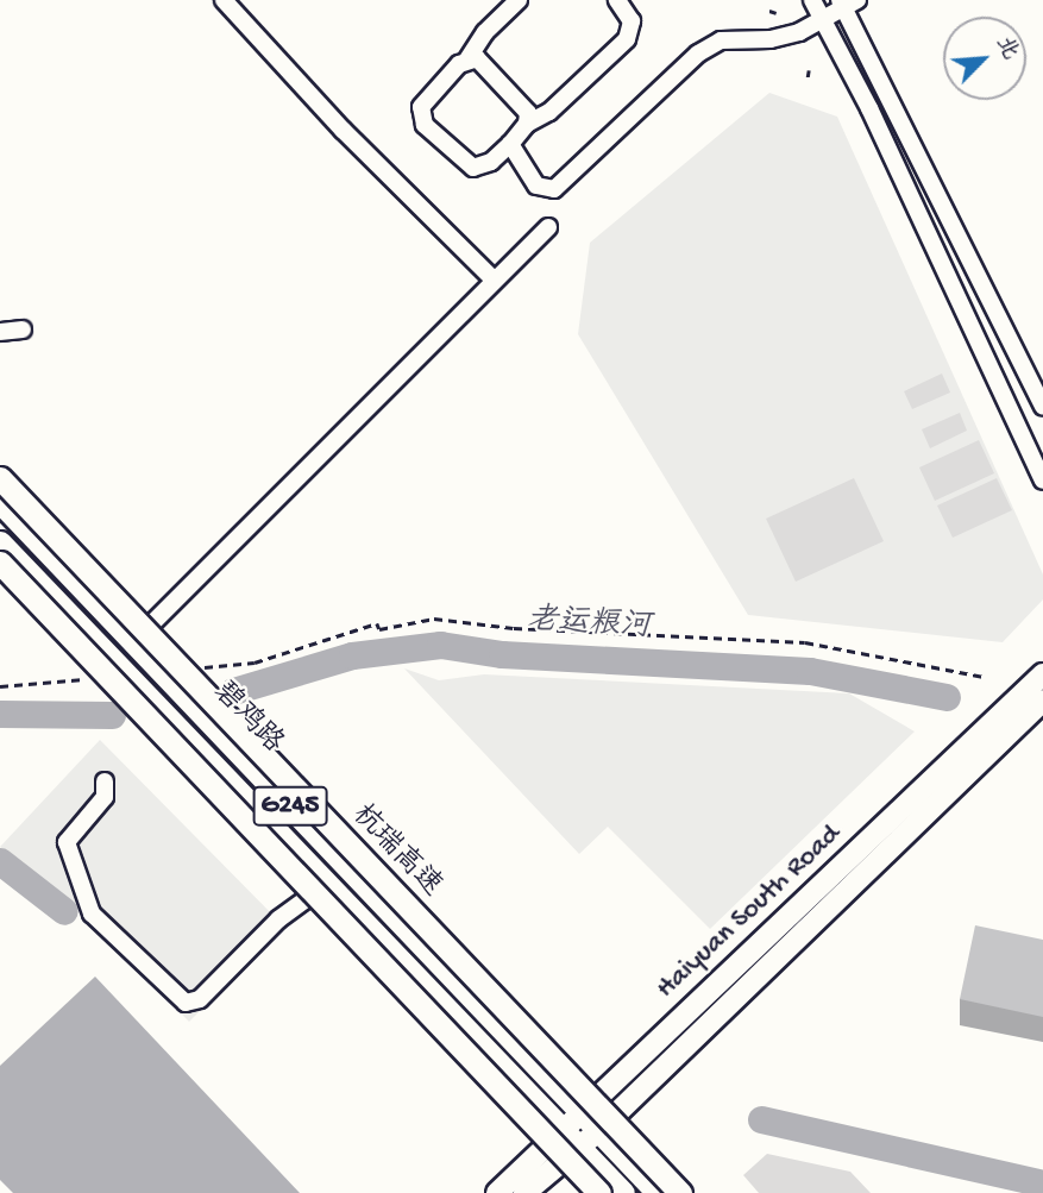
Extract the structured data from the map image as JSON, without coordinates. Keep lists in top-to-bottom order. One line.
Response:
{"streets":{"highway":["碧鸡路","G245","杭瑞高速"],"main road":["Haiyuan South Road"]},"crossings":[["碧鸡路","Haiyuan South Road"]],"water":["老运粮河"],"north":"top right"}
